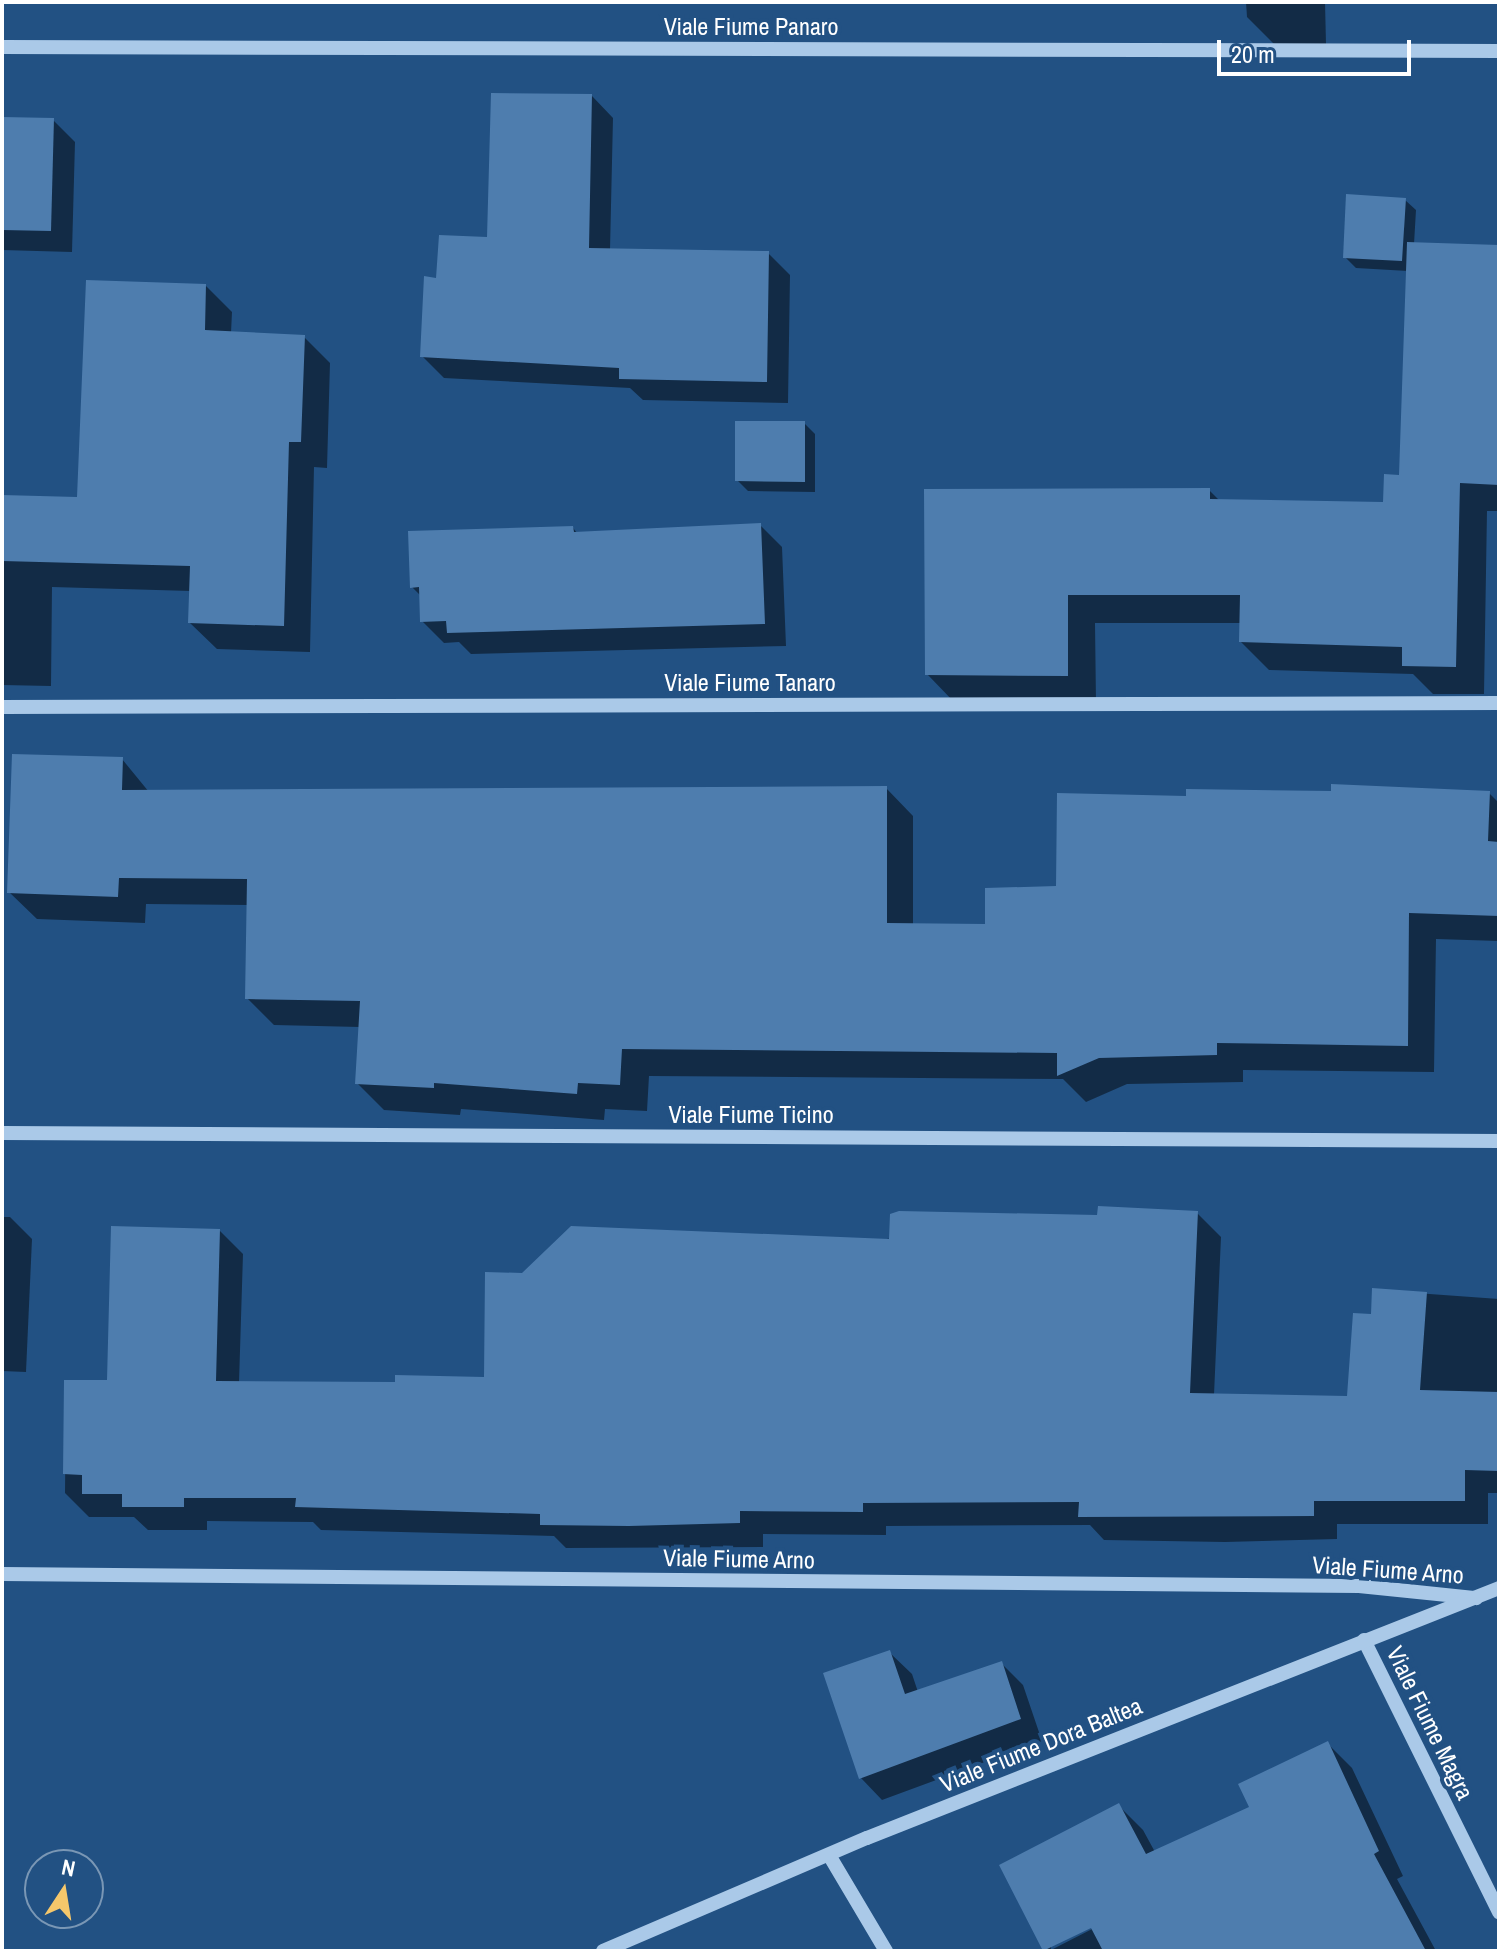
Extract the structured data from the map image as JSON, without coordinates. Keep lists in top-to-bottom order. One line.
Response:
{"streets":{"street":["Viale Fiume Panaro","Viale Fiume Tanaro","Viale Fiume Ticino","Viale Fiume Arno","Viale Fiume Magra","Viale Fiume Dora Baltea"]},"crossings":[["Viale Fiume Arno","Viale Fiume Dora Baltea"],["Viale Fiume Magra","Viale Fiume Dora Baltea"]],"scale_bar":"20 m","north":"top"}
